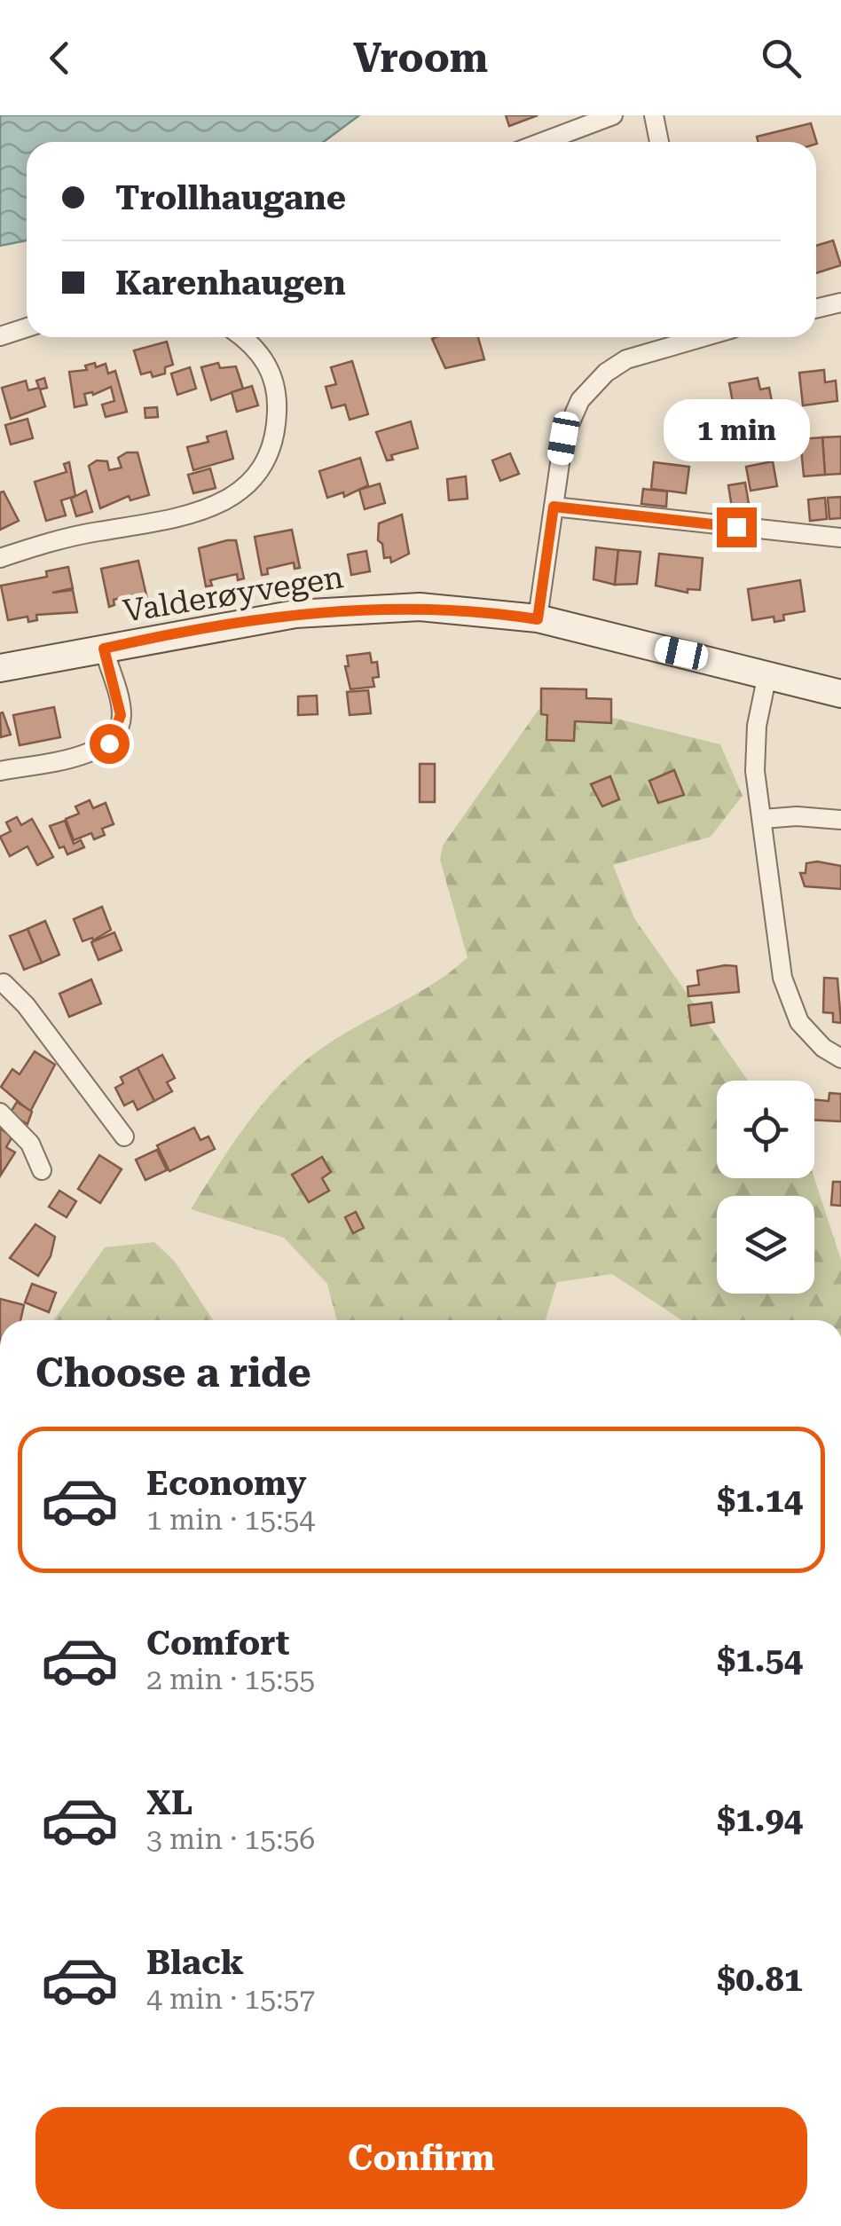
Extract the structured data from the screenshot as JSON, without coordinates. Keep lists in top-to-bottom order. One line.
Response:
{"streets":{"main road":["Valderøyvegen"]},"page":{"header":"Vroom","banner":["Trollhaugane","Karenhaugen"],"bubble":"1 min","heading":"Choose a ride","list":[{"name":"Economy","note":"1 min · 15:54","value":"$1.14"},{"name":"Comfort","note":"2 min · 15:55","value":"$1.54"},{"name":"XL","note":"3 min · 15:56","value":"$1.94"},{"name":"Black","note":"4 min · 15:57","value":"$0.81"}],"buttons":"Confirm"}}
